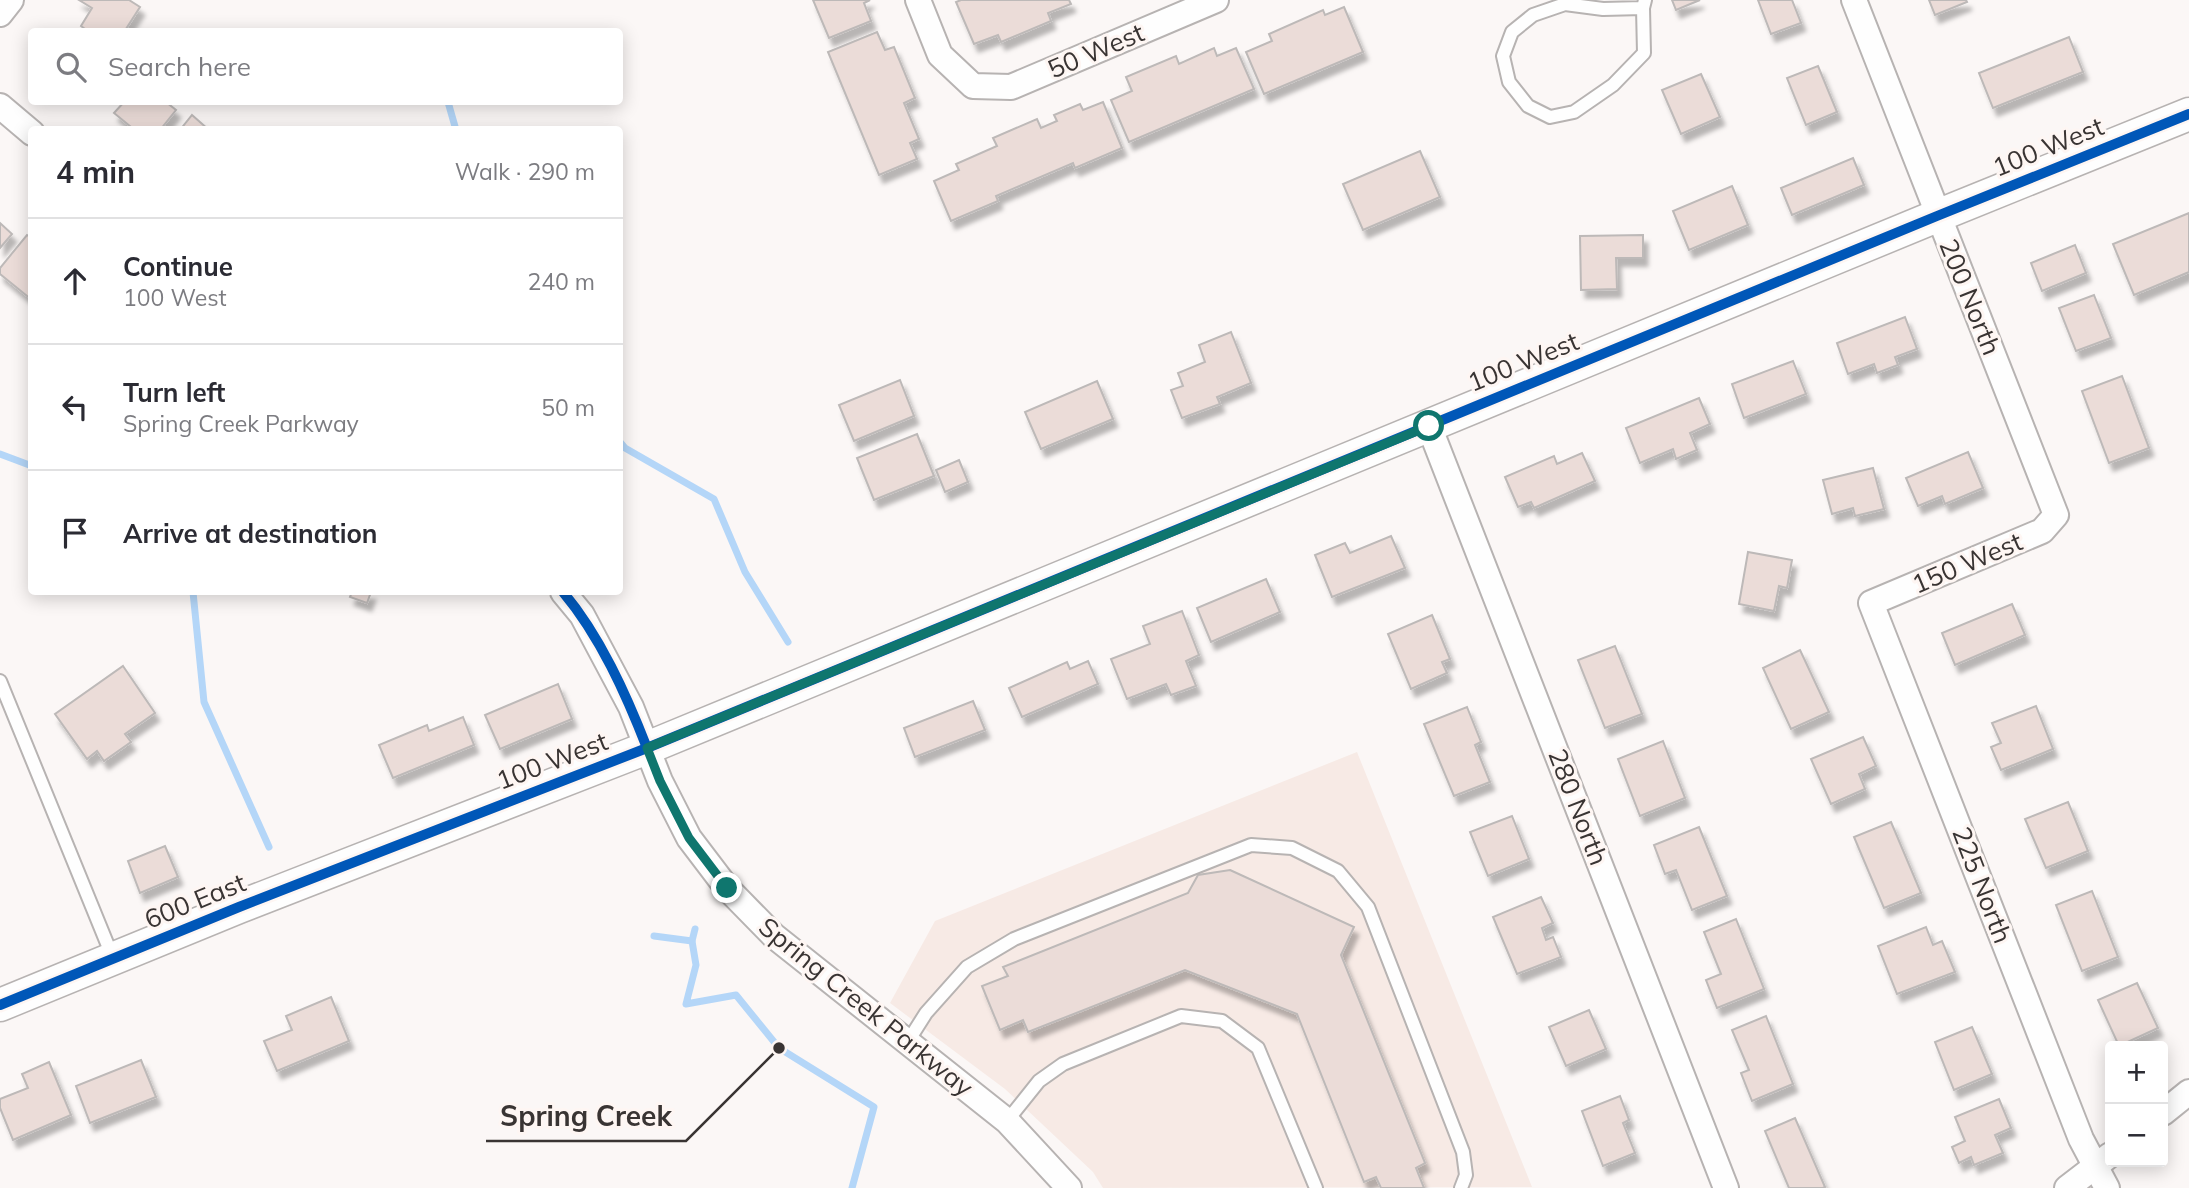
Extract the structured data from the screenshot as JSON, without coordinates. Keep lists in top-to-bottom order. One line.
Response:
{"streets":{"street":["50 West","100 West","200 North","150 West","280 North","225 North","600 East","Spring Creek Parkway"]},"crossings":[["100 West","200 North"],["100 West","280 North"],["100 West","600 East"],["100 West","Spring Creek Parkway"],["200 North","150 West"],["150 West","225 North"]],"places":["Spring Creek"],"page":{"search":"Search here","heading":["4 min","Walk · 290 m"],"list":[["Continue","100 West","240 m"],["Turn left","Spring Creek Parkway","50 m"],"Arrive at destination"],"map_buttons":["+","−"]}}
